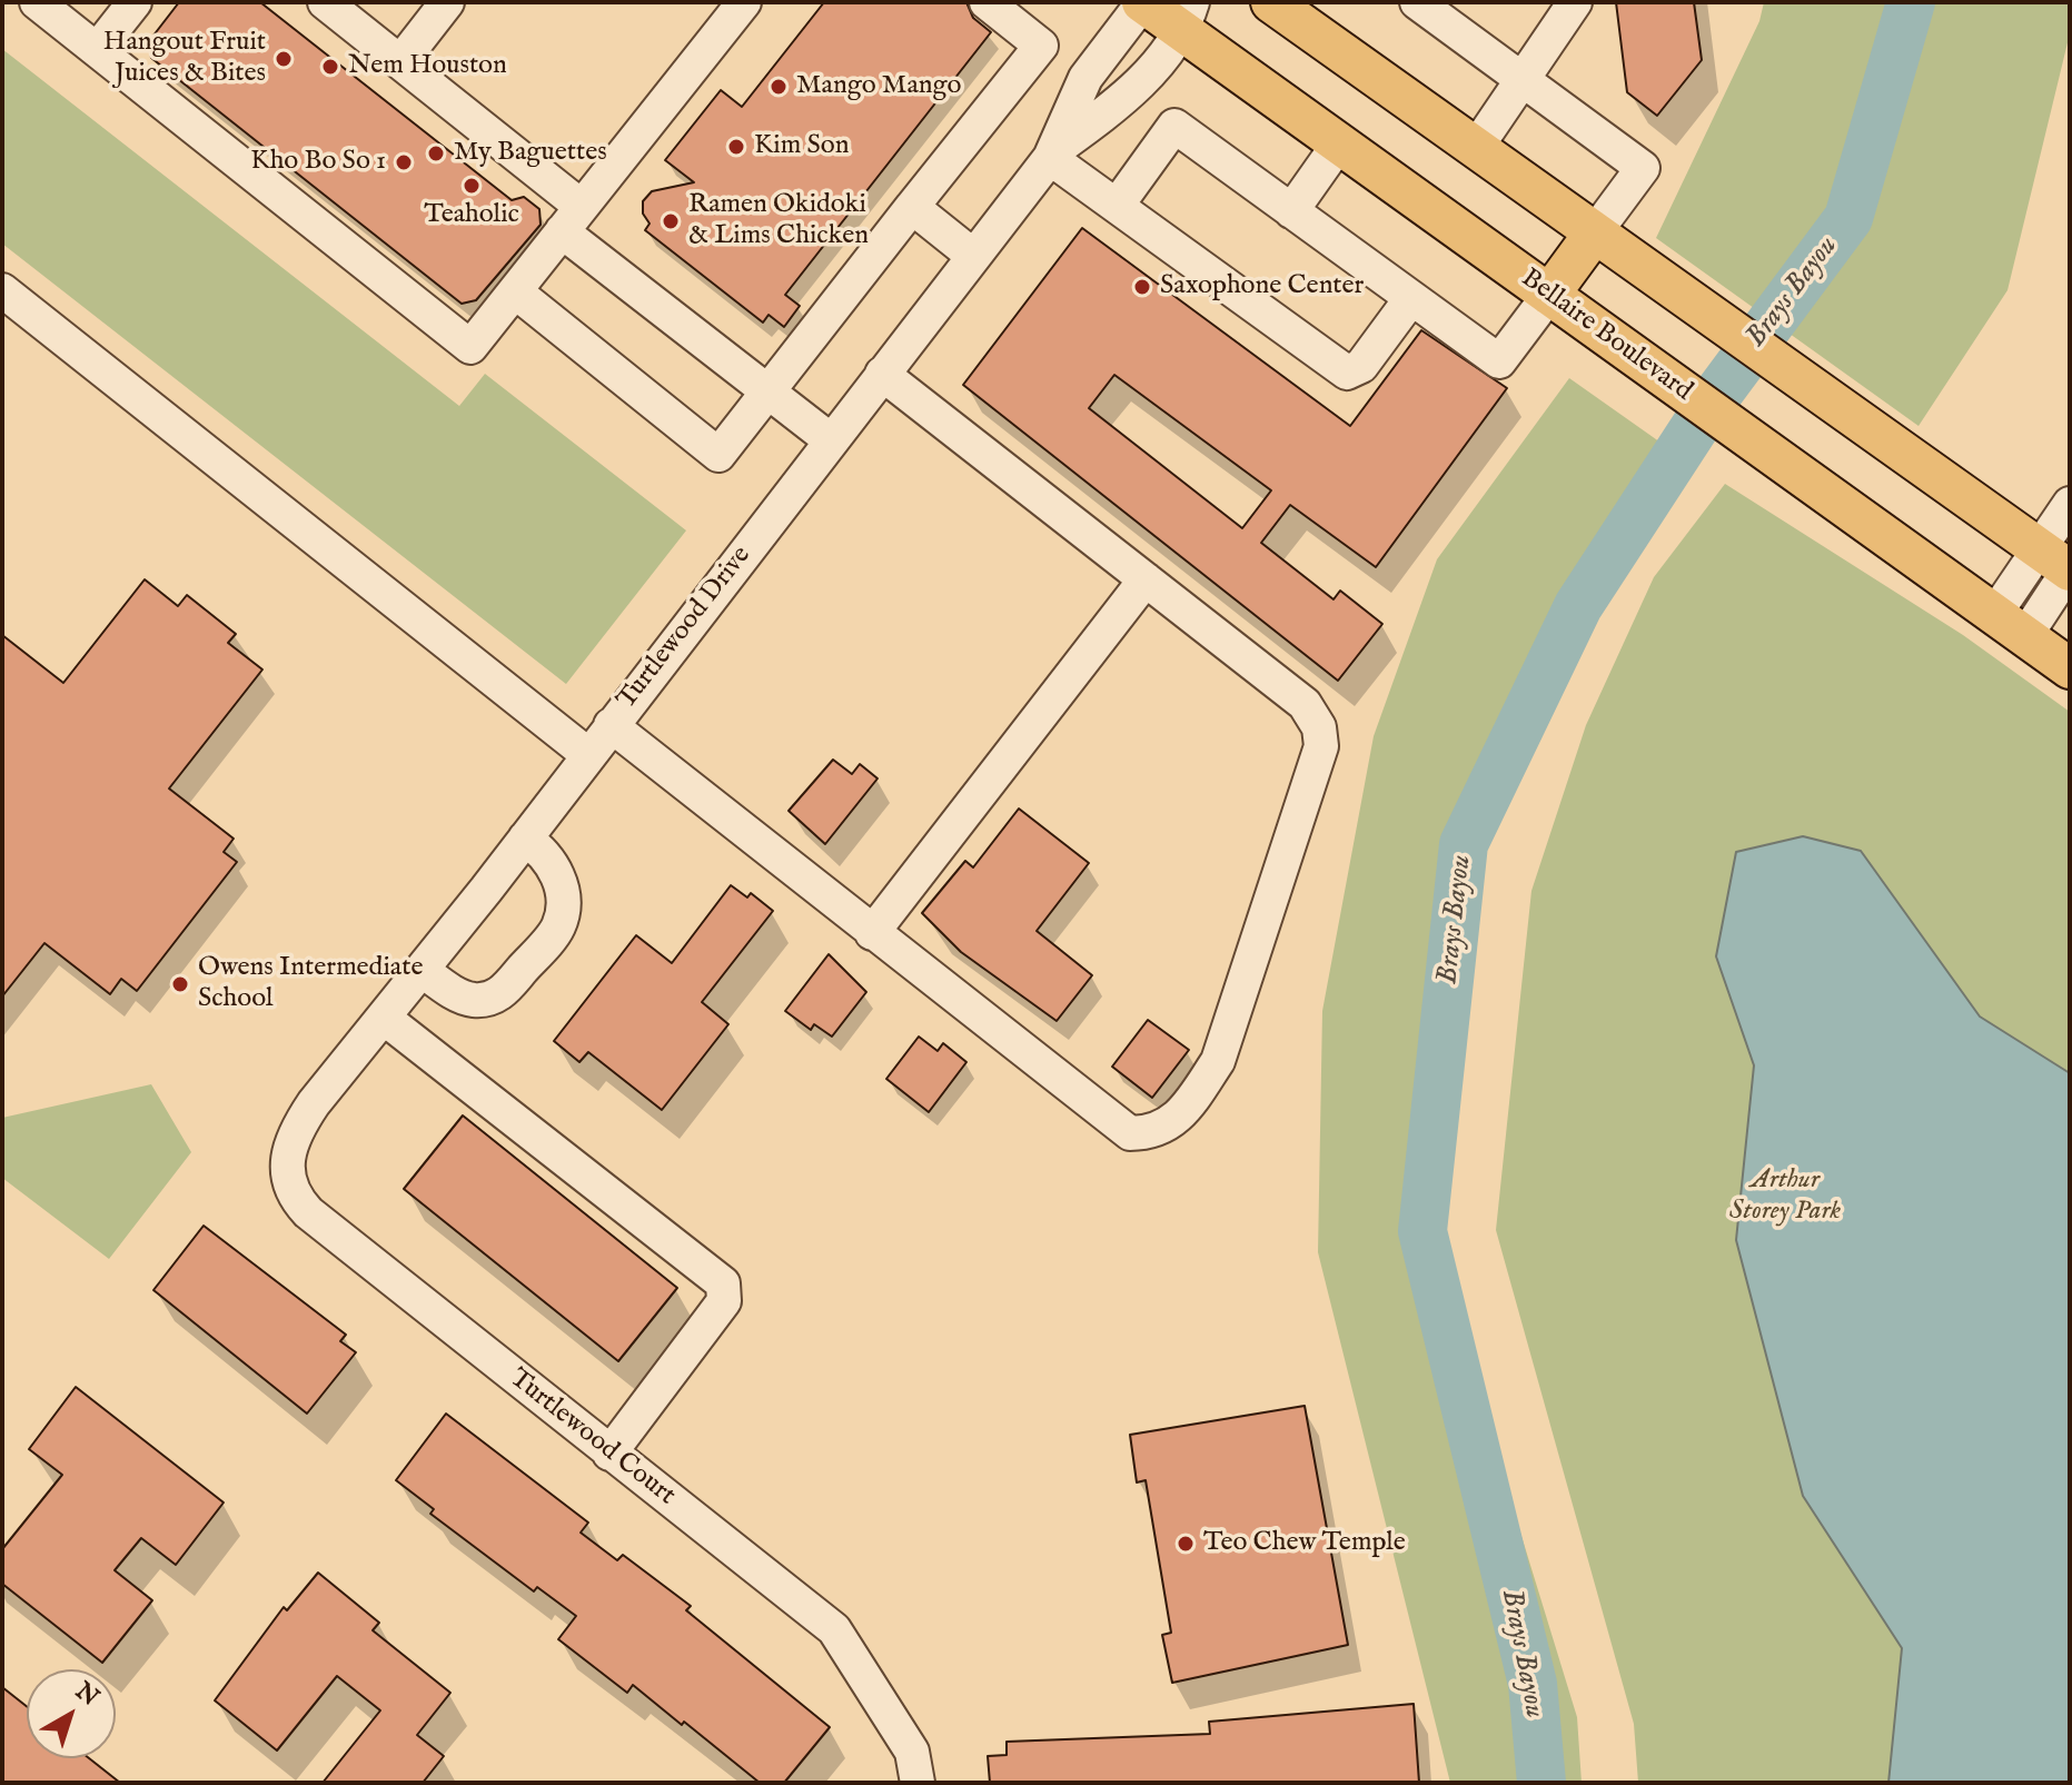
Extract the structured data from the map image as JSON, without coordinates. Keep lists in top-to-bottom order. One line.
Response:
{"streets":{"main road":["Bellaire Boulevard"],"street":["Turtlewood Drive","Turtlewood Court"]},"crossings":[["Bellaire Boulevard","Turtlewood Drive"],["Turtlewood Drive","Turtlewood Court"]],"water":["Brays Bayou"],"parks":["Arthur Storey Park"],"places":["Hangout Fruit Juices & Bites","Nem Houston","Mango Mango","Kim Son","My Baguettes","Kho Bo So 1","Teaholic","Ramen Okidoki & Lims Chicken","Saxophone Center","Owens Intermediate School","Teo Chew Temple"],"north":"top right"}
